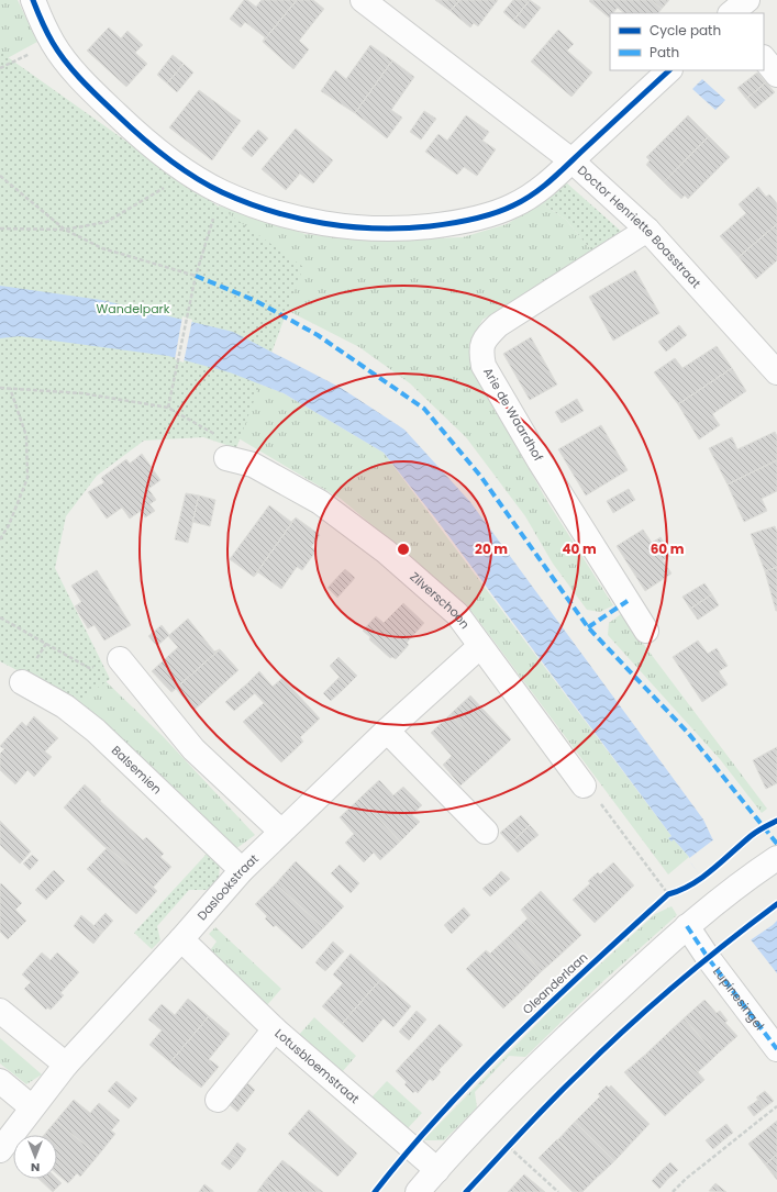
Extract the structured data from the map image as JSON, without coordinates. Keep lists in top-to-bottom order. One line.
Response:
{"streets":{"street":["Doctor Henriette Boasstraat","Arie de Waardhof","Zilverschoon","Balsemien","Daslookstraat","Lupinesingel","Lotusbloemstraat"],"cycle path":["Oleanderlaan"]},"crossings":[["Doctor Henriette Boasstraat","Arie de Waardhof"],["Zilverschoon","Daslookstraat"],["Balsemien","Daslookstraat"],["Daslookstraat","Lotusbloemstraat"]],"parks":["Wandelpark"],"legend":["Cycle path","Path"],"north":"bottom","rings":["20 m","40 m","60 m"]}
